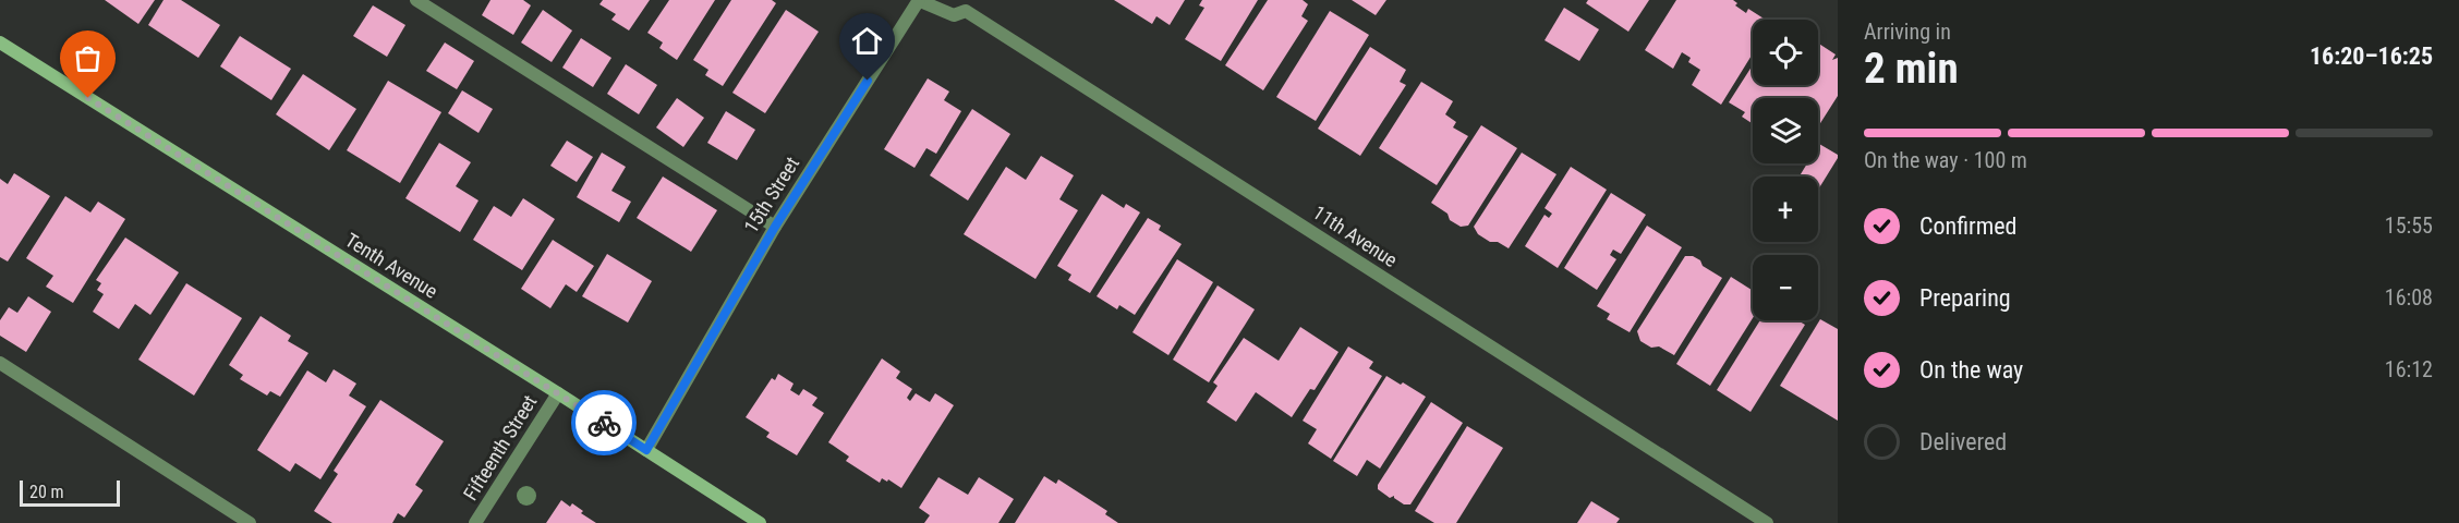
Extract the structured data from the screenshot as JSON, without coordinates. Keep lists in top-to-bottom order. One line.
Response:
{"streets":{"main road":["Tenth Avenue"],"street":["15th Street","11th Avenue","Fifteenth Street"]},"crossings":[["15th Street","11th Avenue"],["15th Street","Tenth Avenue"],["Tenth Avenue","Fifteenth Street"]],"scale_bar":"20 m","page":{"heading":["2 min","Arriving in","16:20–16:25"],"map_buttons":["+","−"],"bar":"On the way · 100 m","list":[["Confirmed","15:55"],["Preparing","16:08"],["On the way","16:12"],"Delivered"],"scale":"20 m"}}
